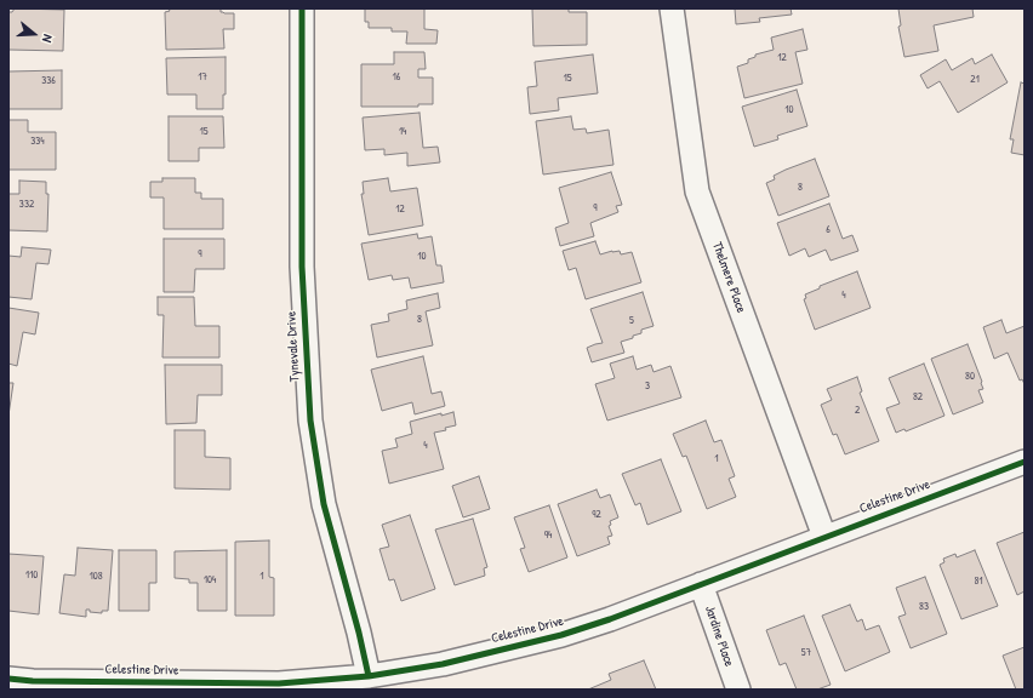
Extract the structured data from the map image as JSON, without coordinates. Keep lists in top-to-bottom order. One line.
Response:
{"streets":{"street":["Thelmere Place","Tynevale Drive","Celestine Drive","Jardine Place"]},"crossings":[["Thelmere Place","Celestine Drive"],["Tynevale Drive","Celestine Drive"],["Celestine Drive","Jardine Place"]],"house_numbers":["12","17","16","15","21","336","10","15","14","334","8","332","9","12","6","9","10","4","8","5","80","3","82","2","4","1","92","94","110","108","1","104","81","83","57"],"north":"right"}
